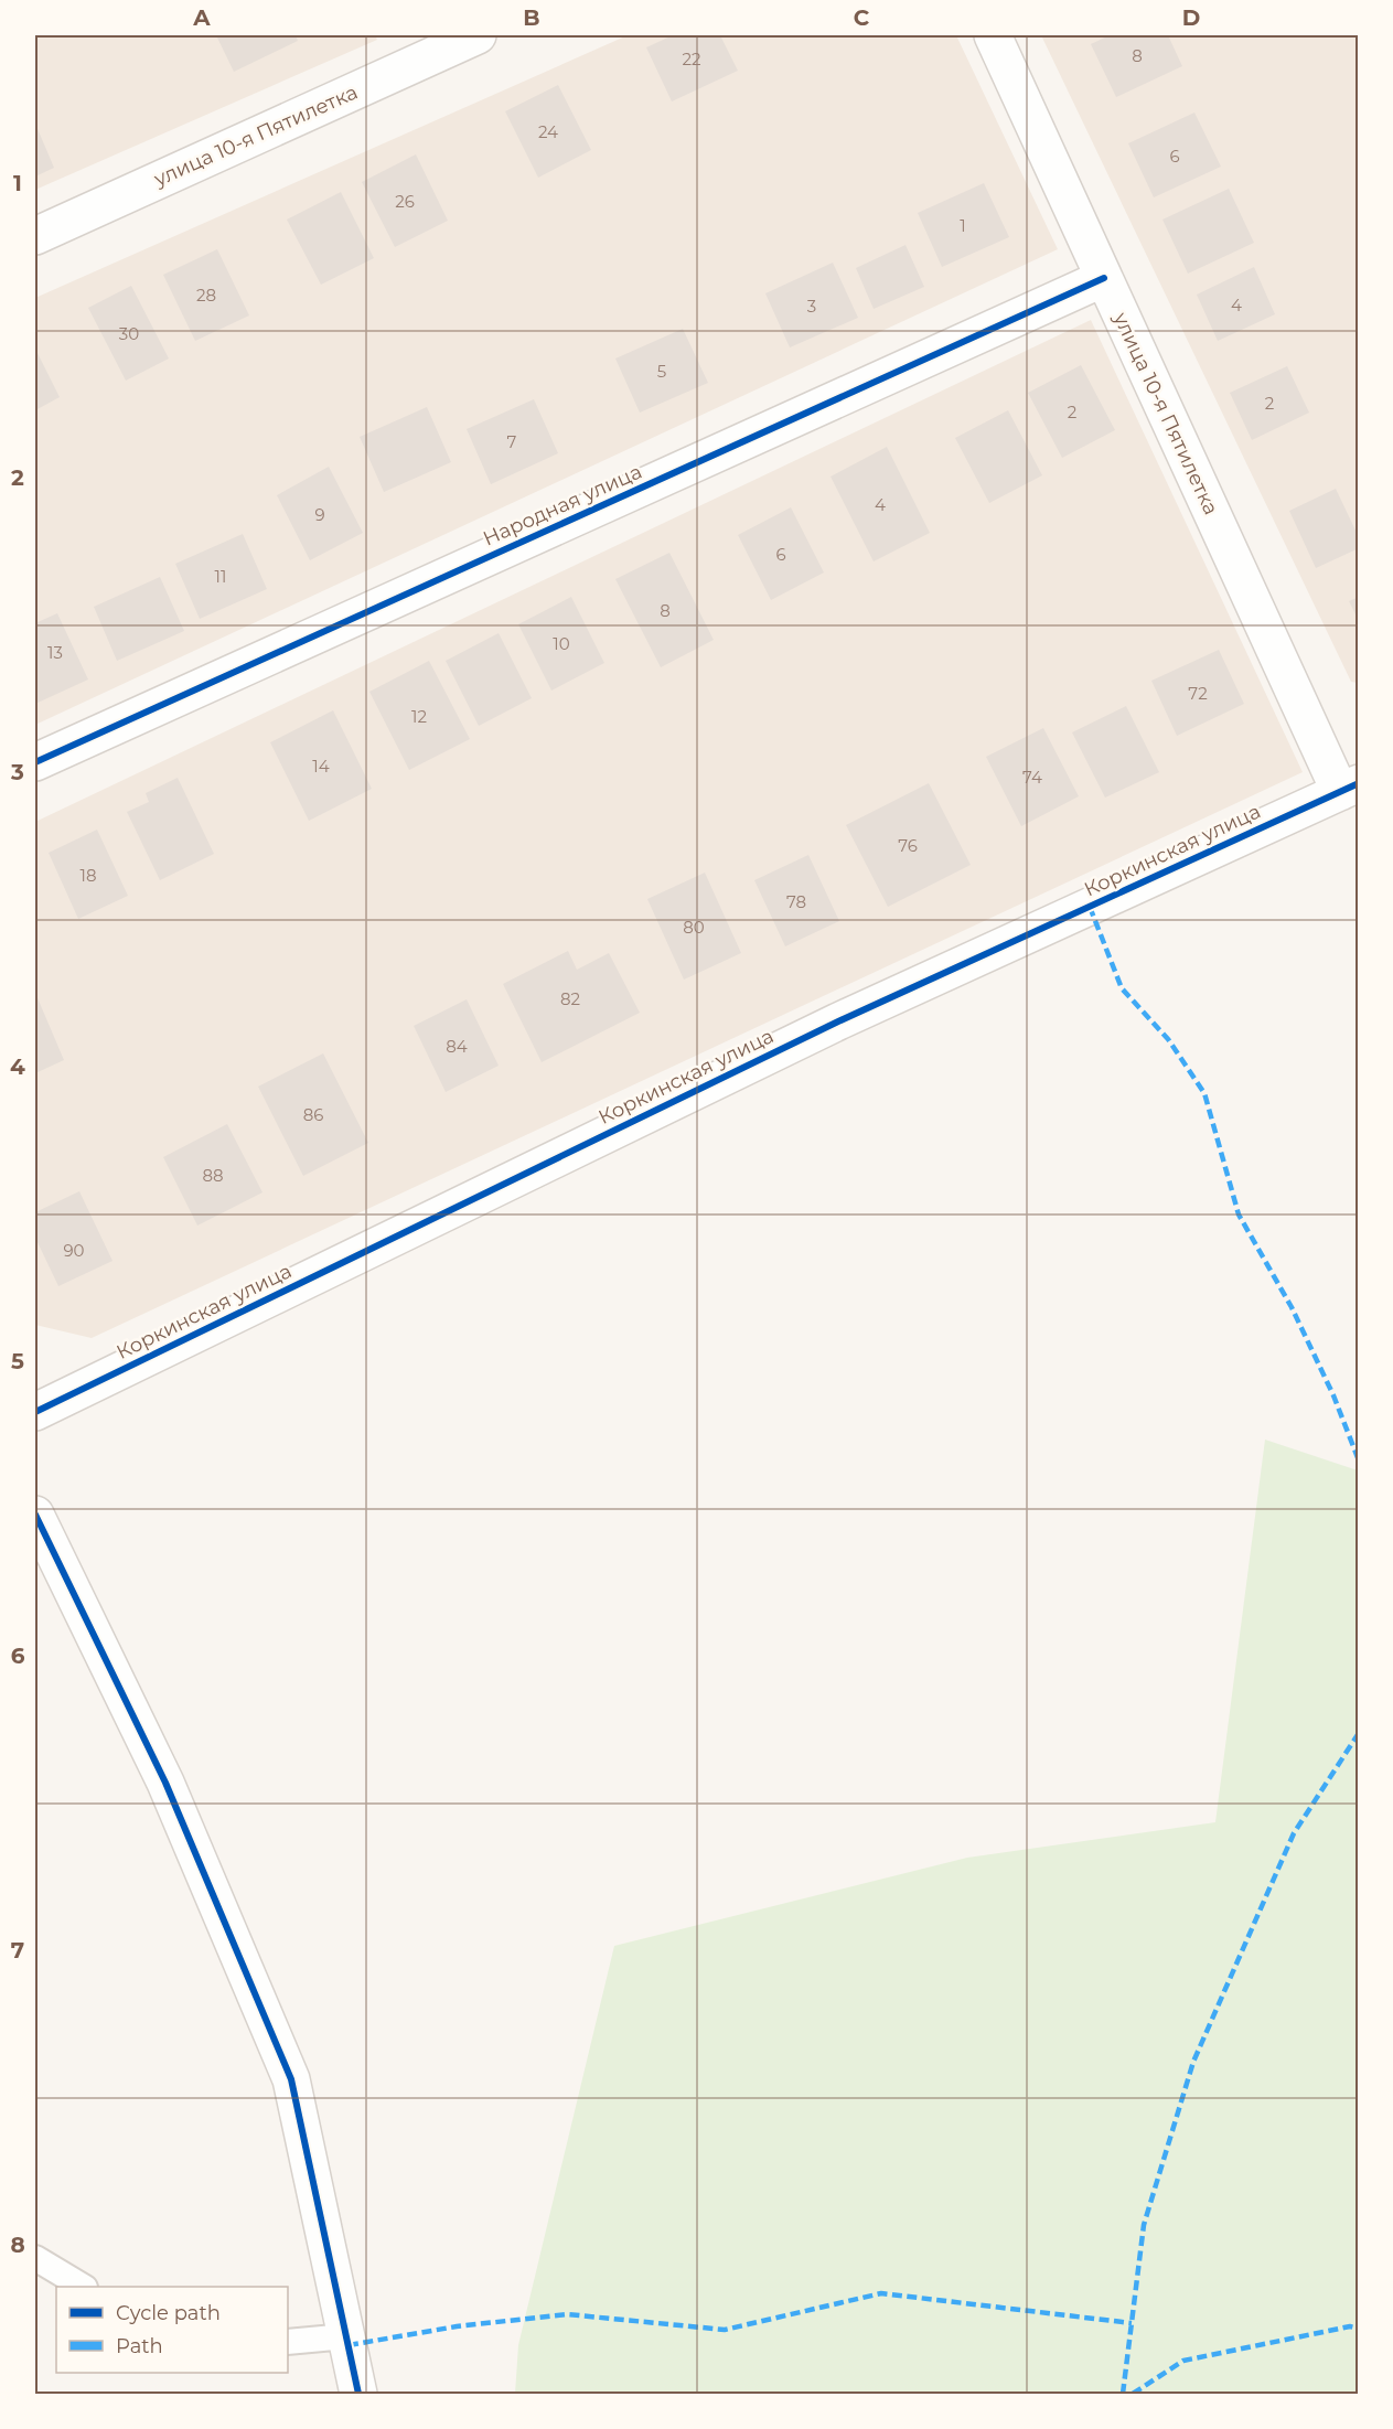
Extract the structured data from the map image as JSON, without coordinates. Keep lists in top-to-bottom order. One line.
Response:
{"streets":{"street":["улица 10-я Пятилетка","Народная улица","Коркинская улица"]},"crossings":[["улица 10-я Пятилетка","Народная улица"],["улица 10-я Пятилетка","Коркинская улица"]],"house_numbers":["8","22","24","6","26","1","28","4","3","30","5","2","2","7","4","9","6","11","8","10","13","72","12","14","74","76","18","78","80","82","84","86","88","90"],"legend":["Cycle path","Path"],"grid":{"columns":["A","B","C","D"],"rows":["1","2","3","4","5","6","7","8"]}}
